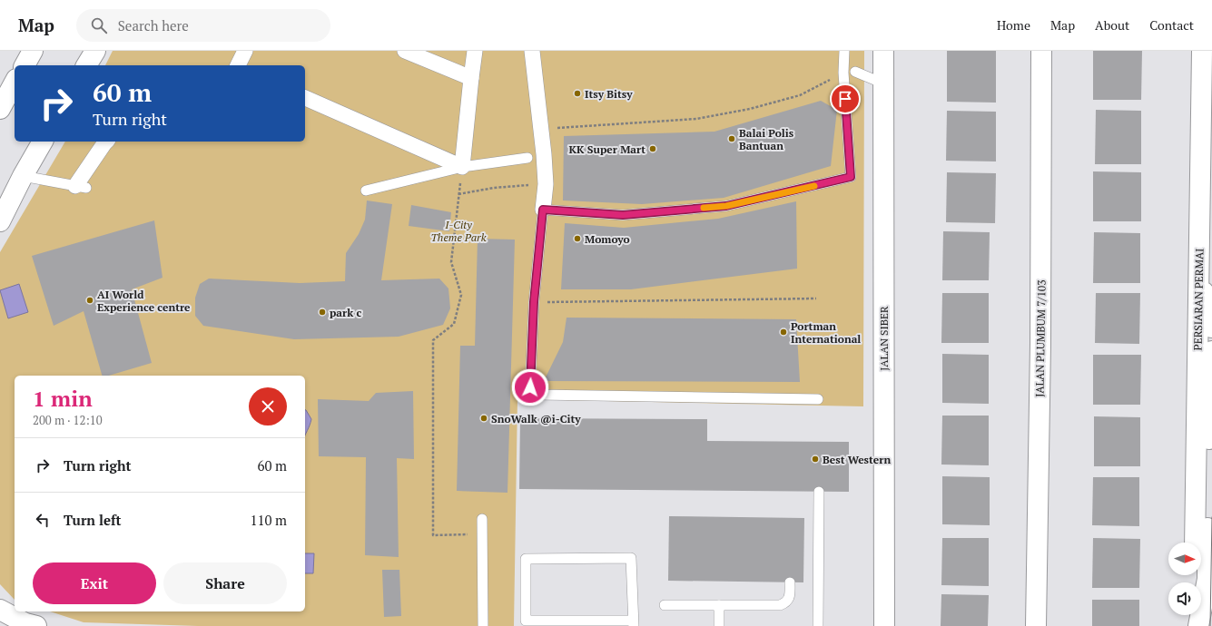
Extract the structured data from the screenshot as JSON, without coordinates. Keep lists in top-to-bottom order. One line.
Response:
{"streets":{"street":["PERSIARAN PERMAI","JALAN SIBER","JALAN PLUMBUM 7/103"]},"parks":["I-City Theme Park"],"places":["Itsy Bitsy","Balai Polis Bantuan","KK Super Mart","Momoyo","AI World Experience centre","park c","Portman International","SnoWalk @i-City","Best Western"],"north":"right","page":{"header":"Map","search":"Search here","nav":["Home","Map","About","Contact"],"turn":["60 m","Turn right"],"heading":["1 min","200 m · 12:10"],"list":[{"name":"Turn right","value":"60 m"},{"name":"Turn left","value":"110 m"}],"buttons":["Exit","Share"]}}
